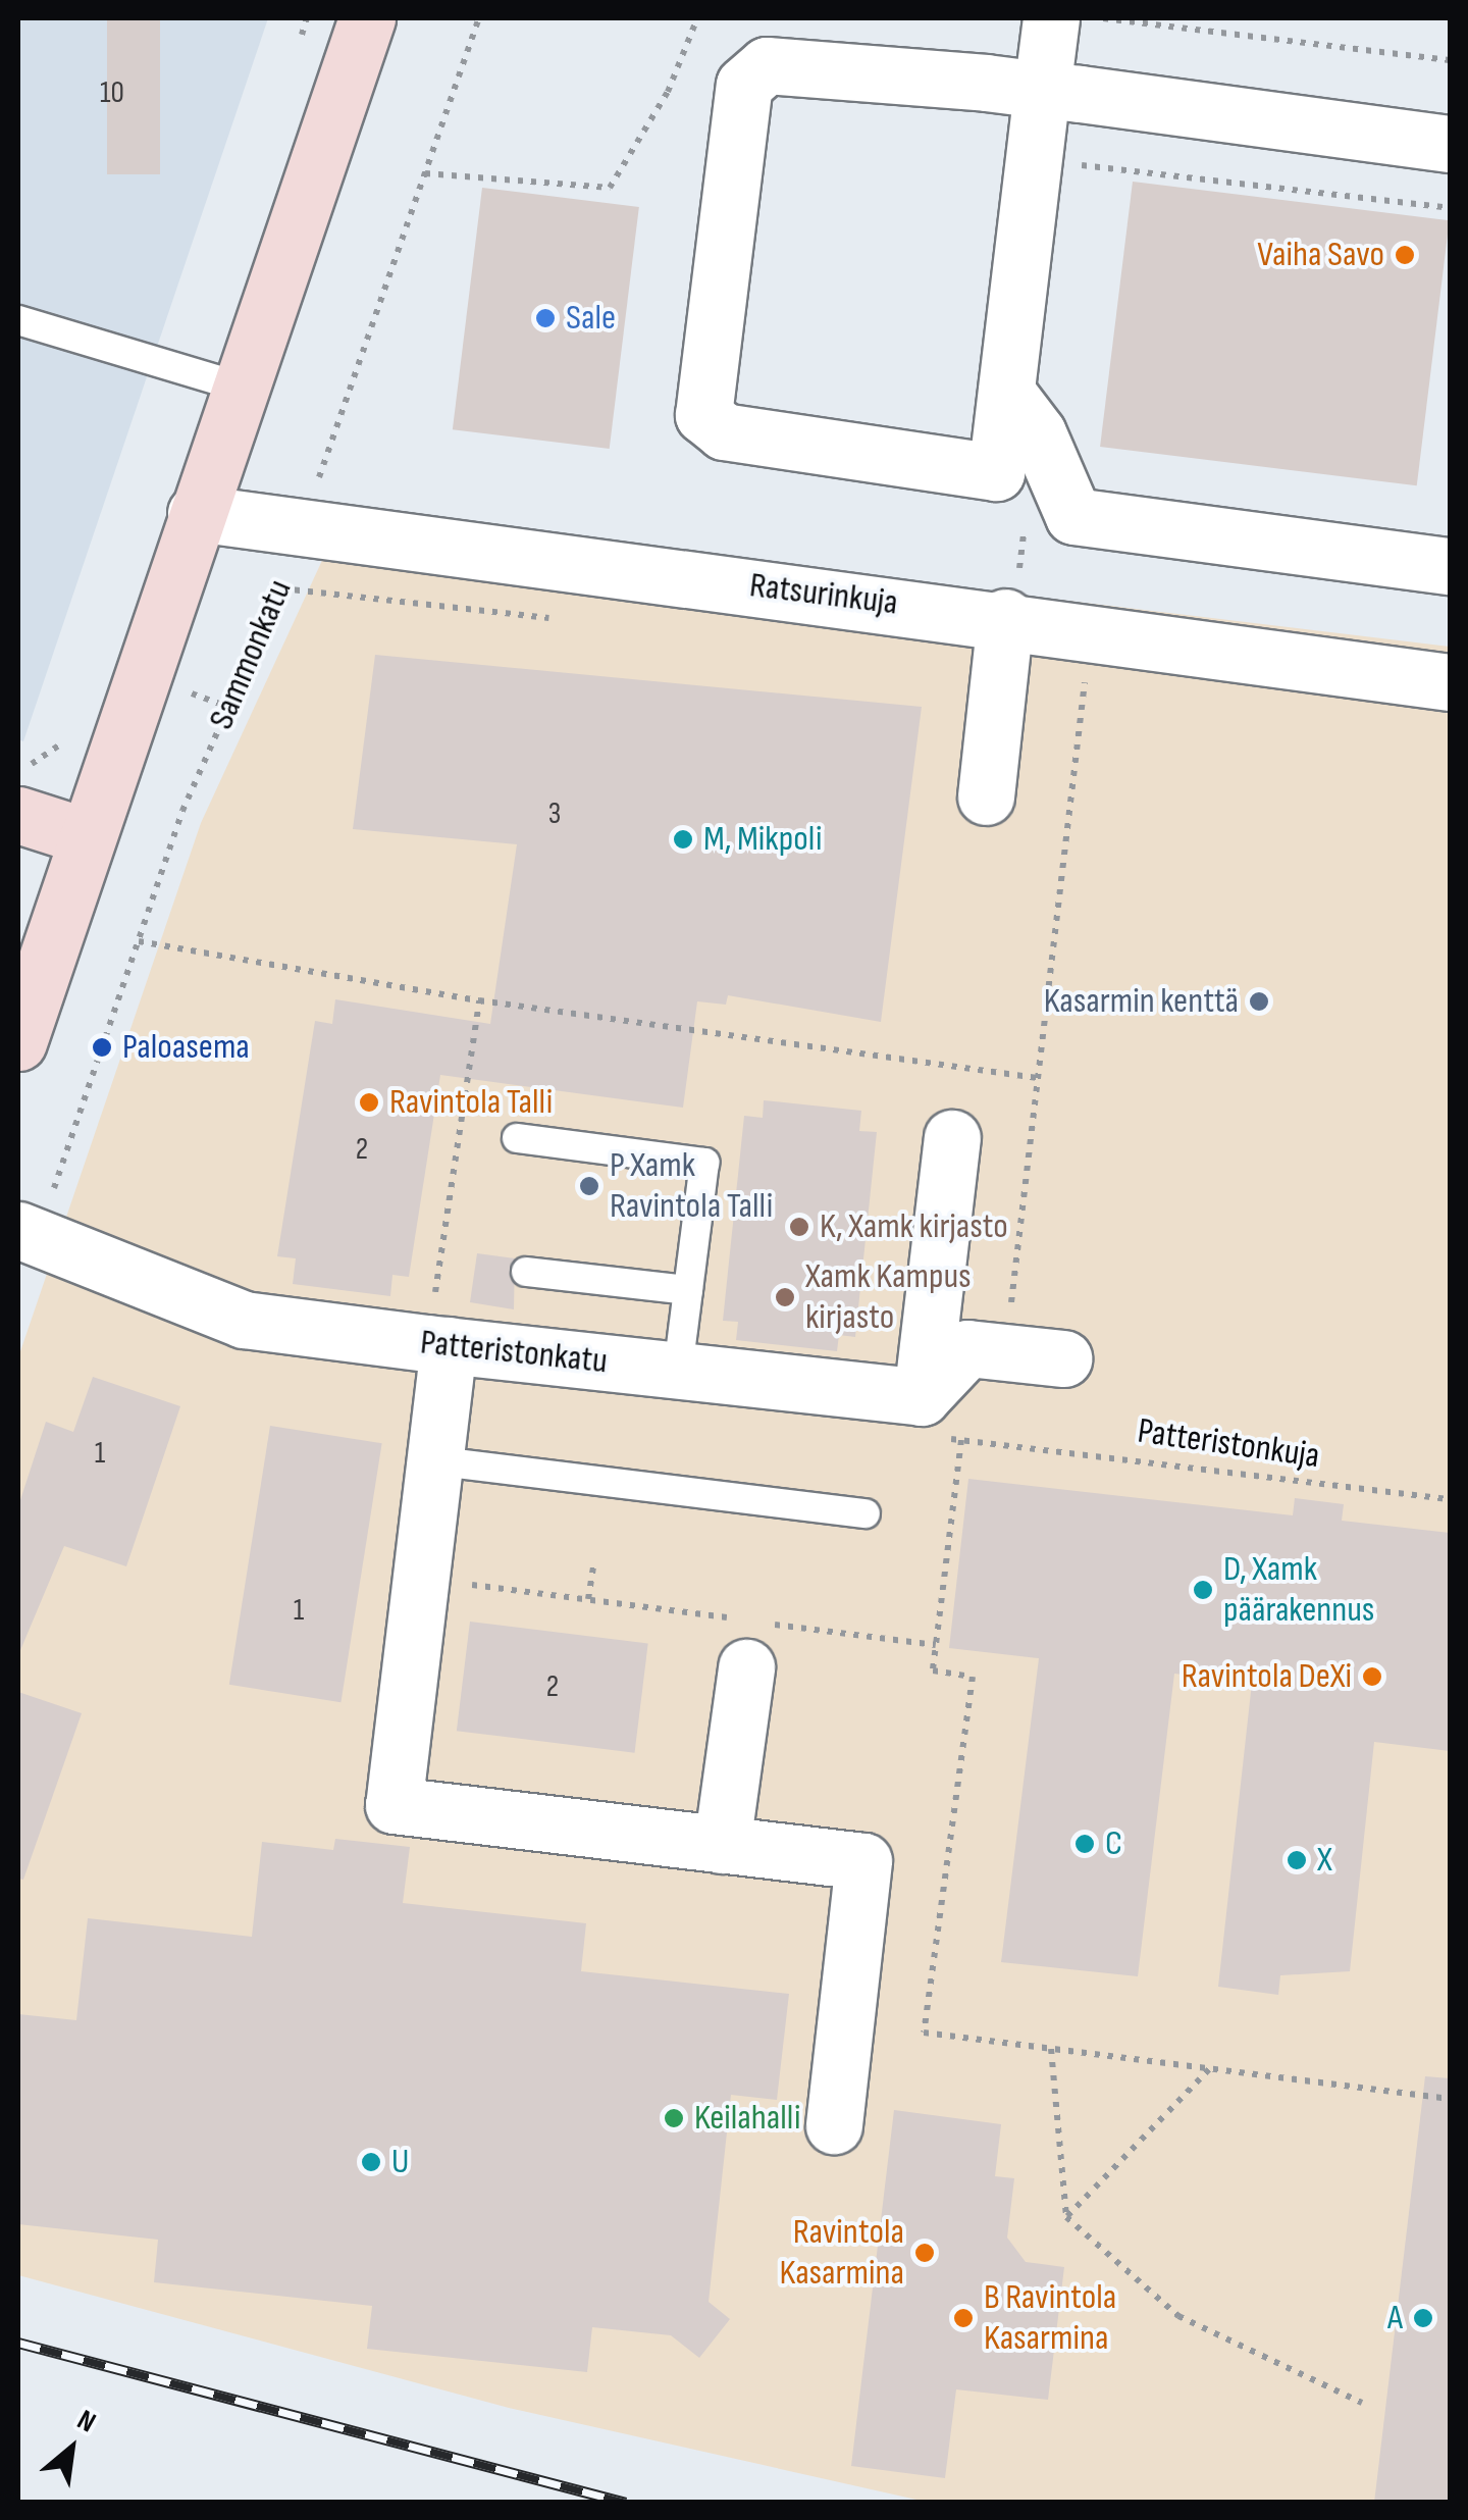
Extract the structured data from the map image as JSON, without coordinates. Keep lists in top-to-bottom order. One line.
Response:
{"streets":{"street":["Ratsurinkuja","Patteristonkatu"],"path":["Sammonkatu","Patteristonkuja"]},"crossings":[["Ratsurinkuja","Sammonkatu"],["Sammonkatu","Patteristonkatu"]],"places":["Vaiha Savo","Sale","M, Mikpoli","Kasarmin kenttä","Paloasema","Ravintola Talli","P Xamk Ravintola Talli","K, Xamk kirjasto","Xamk Kampus kirjasto","D, Xamk päärakennus","Ravintola DeXi","C","X","Keilahalli","U","Ravintola Kasarmina","B Ravintola Kasarmina","A"],"house_numbers":["10","3","2","1","1","2"],"north":"top right"}
